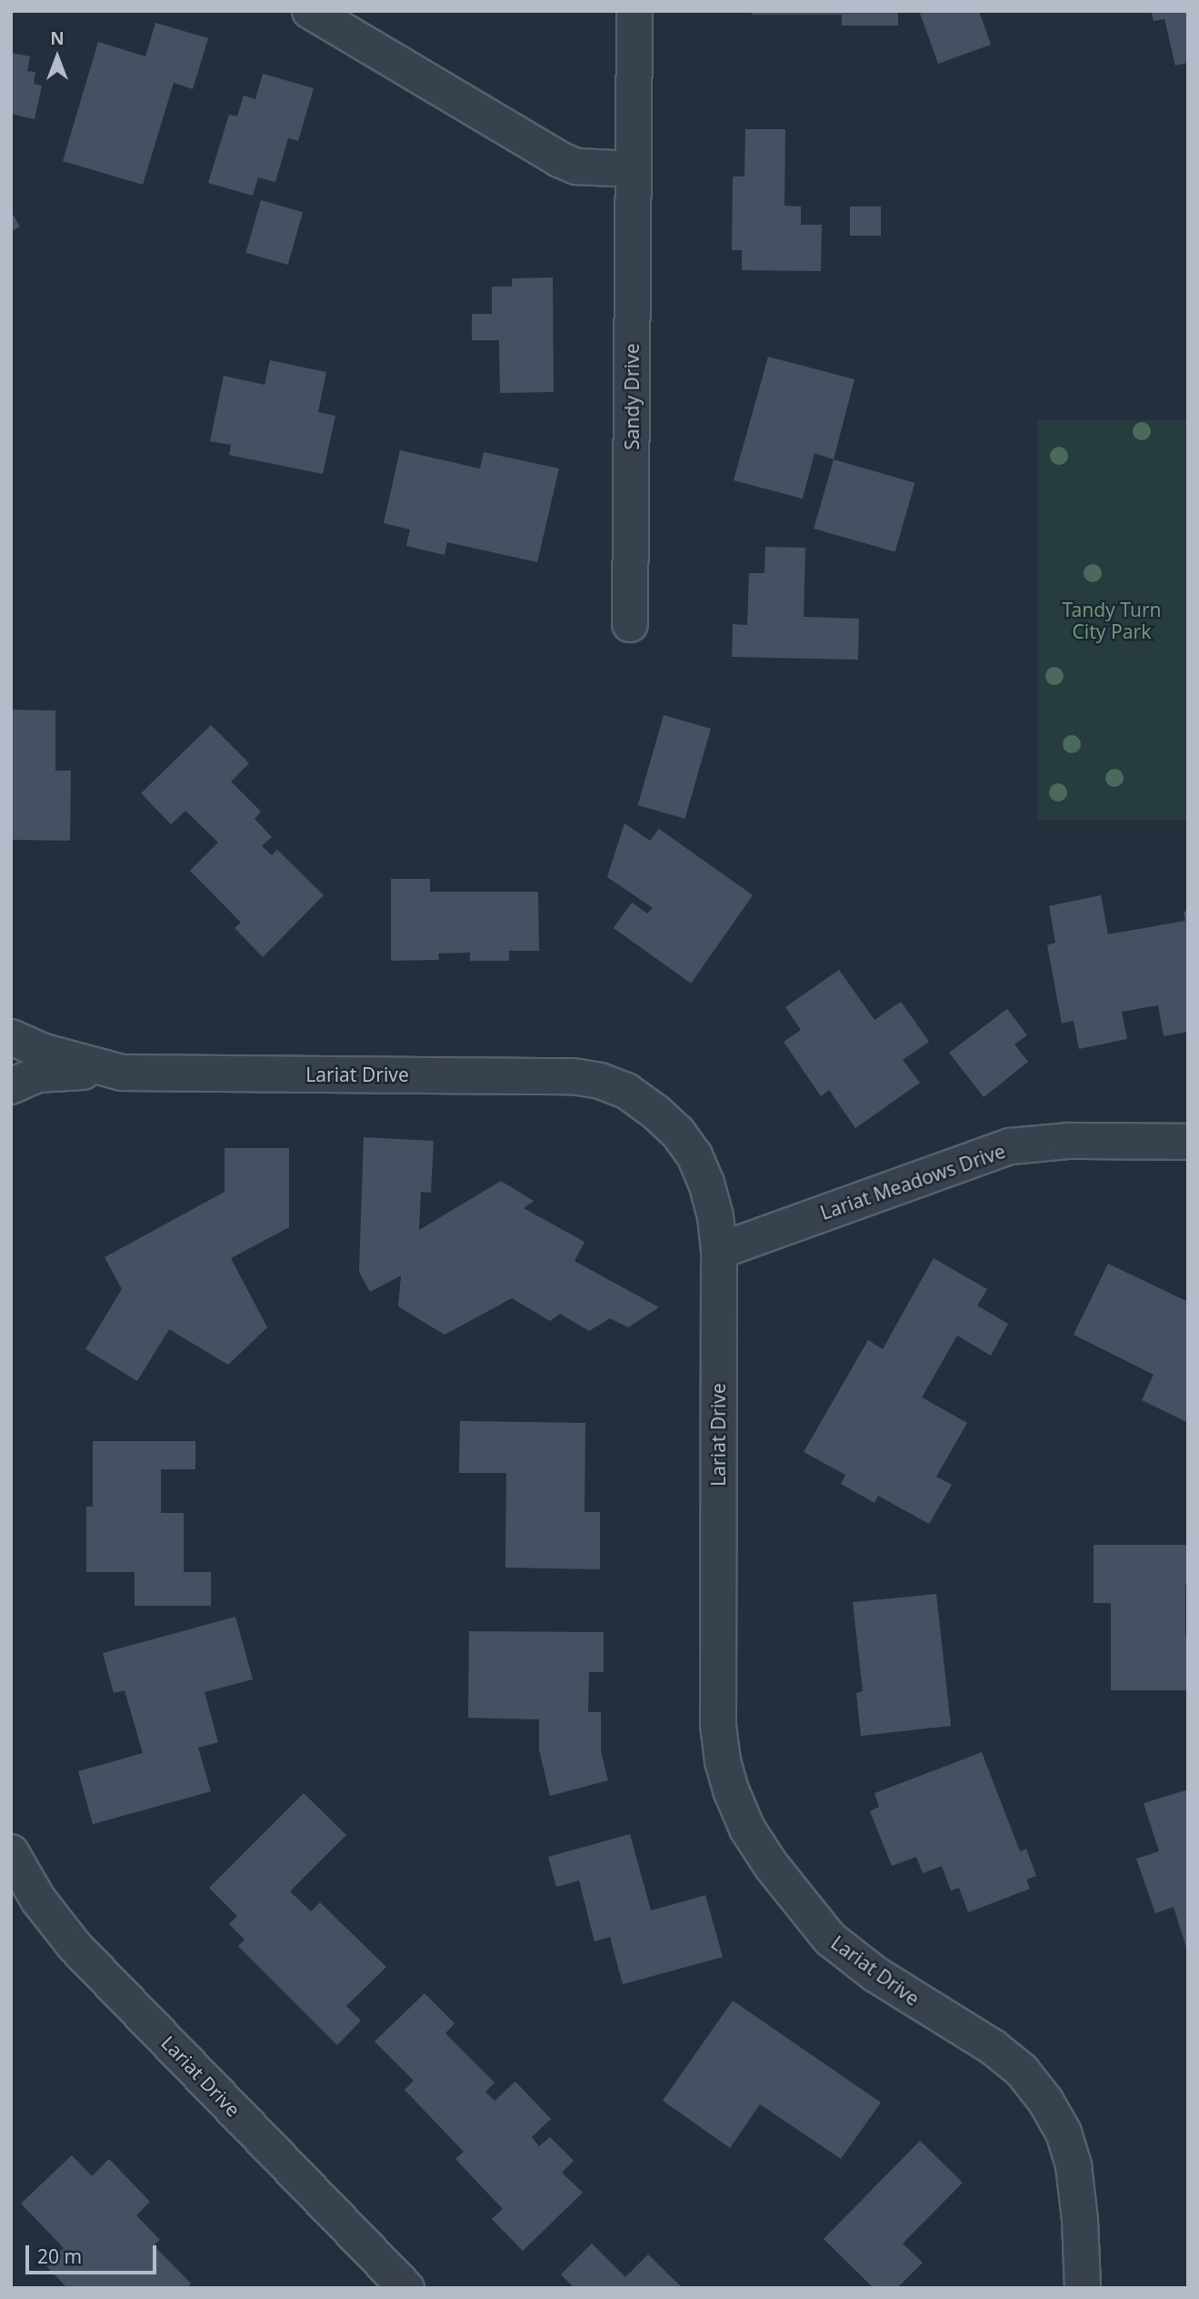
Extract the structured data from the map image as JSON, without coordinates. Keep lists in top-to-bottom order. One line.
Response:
{"streets":{"street":["Sandy Drive","Lariat Drive","Lariat Meadows Drive"]},"crossings":[["Lariat Drive","Lariat Meadows Drive"]],"parks":["Tandy Turn City Park"],"scale_bar":"20 m","north":"top"}
